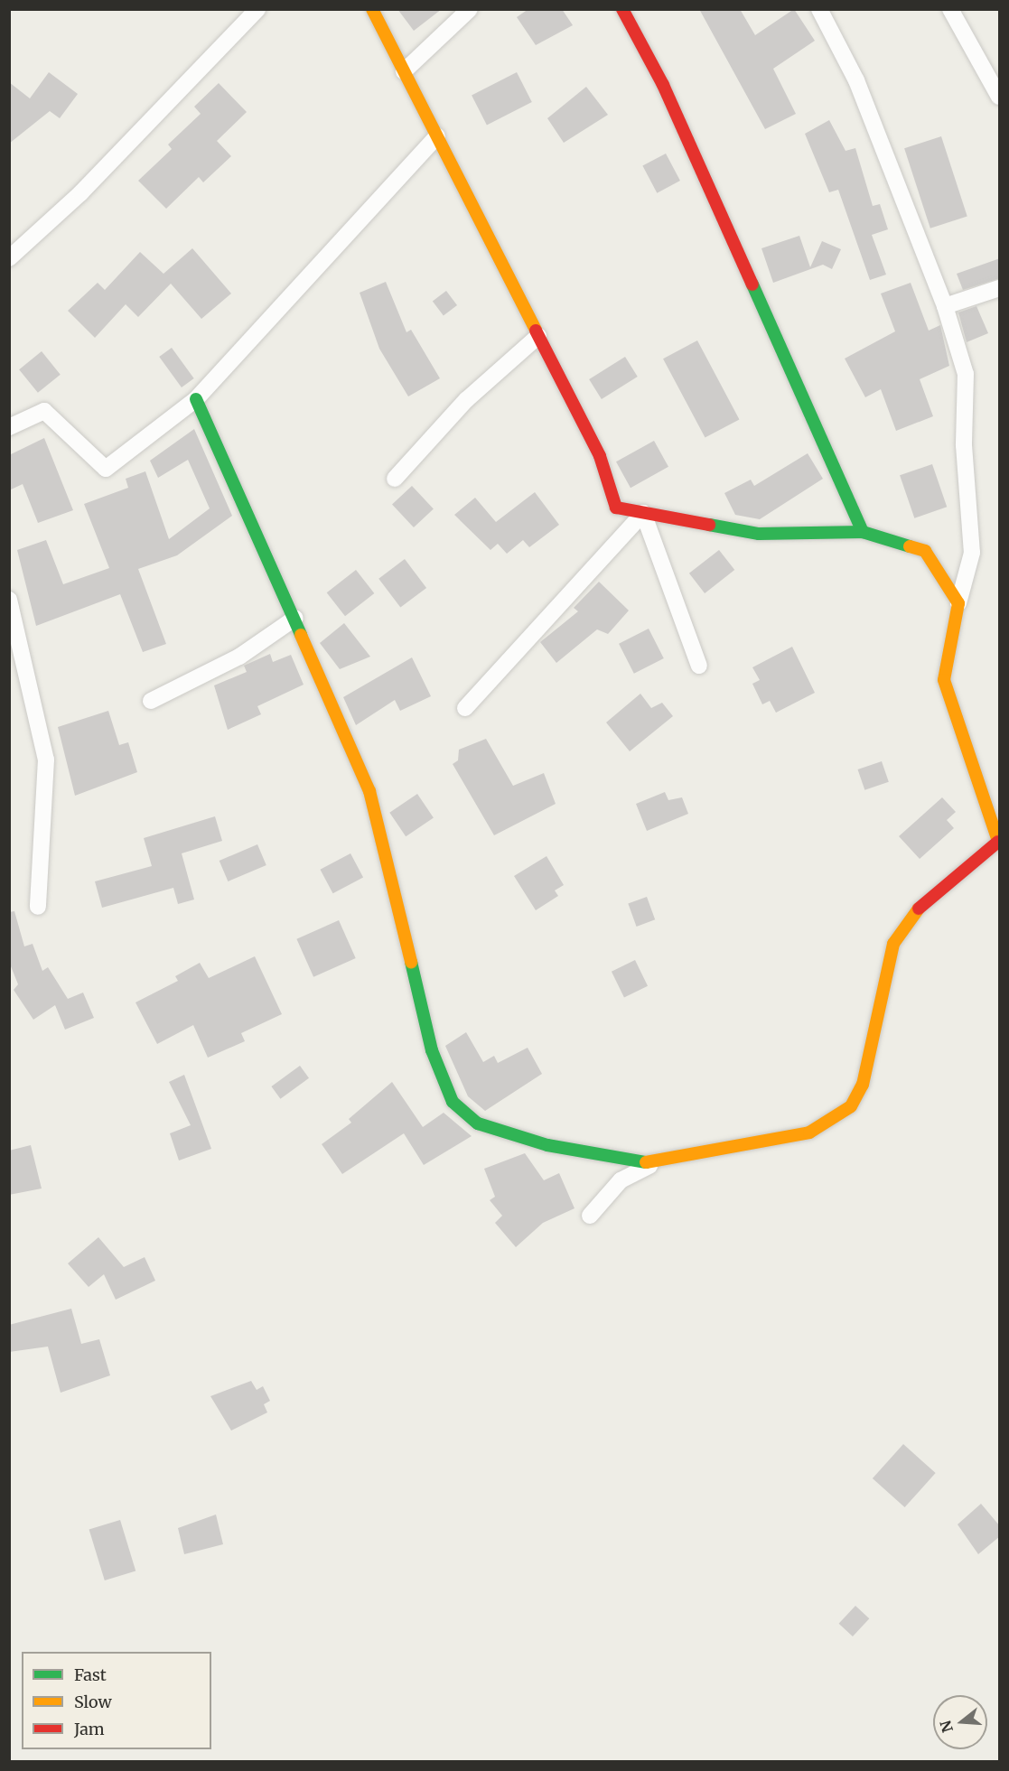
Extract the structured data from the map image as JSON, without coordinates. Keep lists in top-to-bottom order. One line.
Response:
{"legend":["Fast","Slow","Jam"],"north":"left"}
